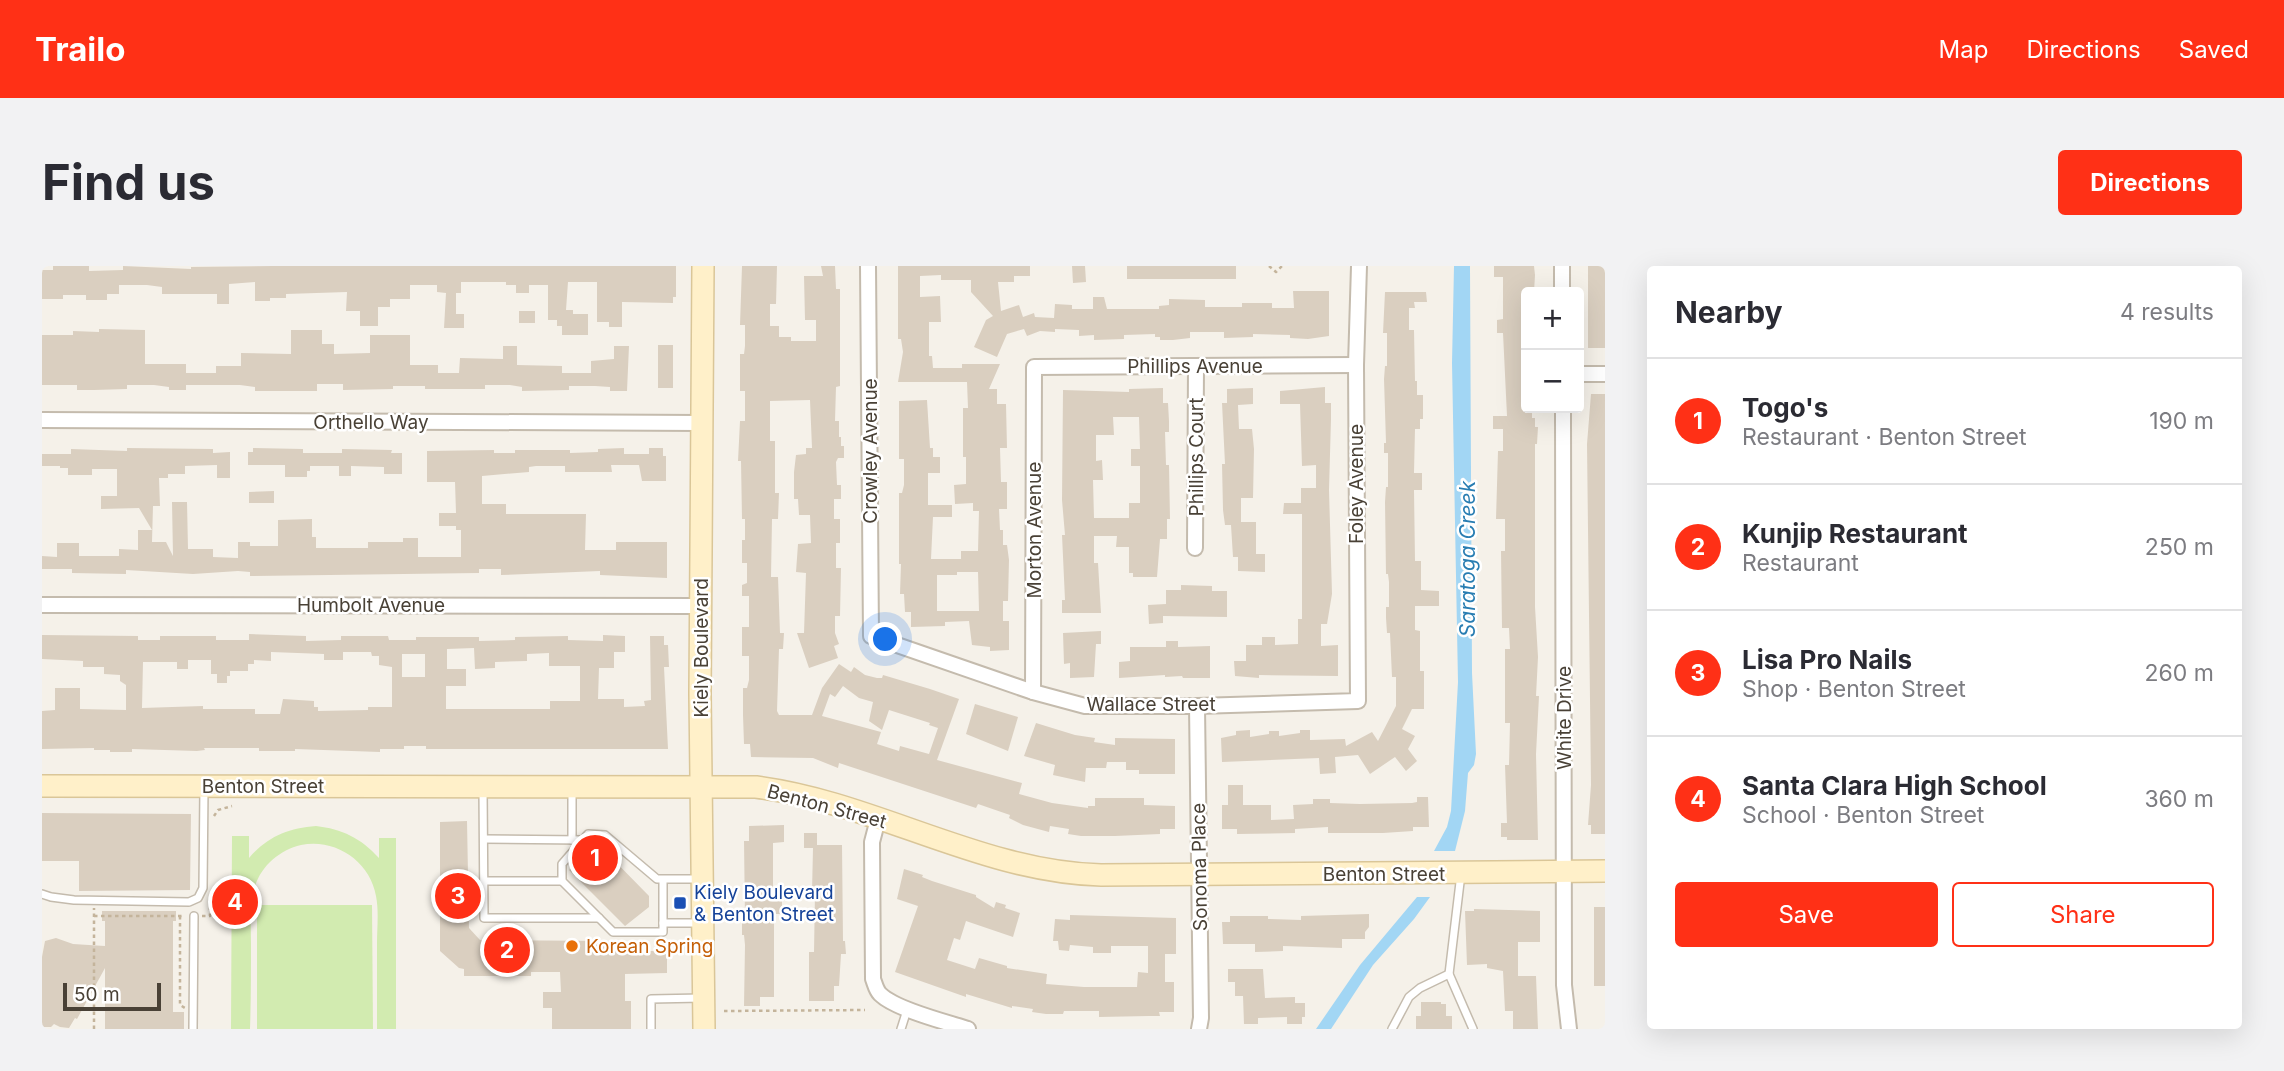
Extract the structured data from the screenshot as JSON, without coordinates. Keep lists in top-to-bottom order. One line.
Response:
{"streets":{"main road":["Kiely Boulevard","Benton Street"],"street":["Phillips Avenue","Orthello Way","Crowley Avenue","Phillips Court","Foley Avenue","Morton Avenue","Humbolt Avenue","Wallace Street","White Drive","Sonoma Place"]},"crossings":[["Phillips Avenue","Phillips Court"],["Phillips Avenue","Foley Avenue"],["Phillips Avenue","Morton Avenue"],["Orthello Way","Kiely Boulevard"],["Crowley Avenue","Wallace Street"],["Foley Avenue","Wallace Street"],["Morton Avenue","Wallace Street"],["Humbolt Avenue","Kiely Boulevard"],["Kiely Boulevard","Benton Street"],["Wallace Street","Sonoma Place"],["White Drive","Benton Street"],["Benton Street","Sonoma Place"]],"water":["Saratoga Creek"],"places":{"transit":["Kiely Boulevard & Benton Street"],"other":["Korean Spring"]},"scale_bar":"50 m","page":{"header":"Trailo","nav":["Map","Directions","Saved"],"buttons":["Directions",["Save","Share"]],"title":"Find us","heading":["Nearby","4 results"],"map_buttons":["+","−"],"list":[{"mark":"1","name":"Togo's","note":"Restaurant · Benton Street","value":"190 m"},{"mark":"2","name":"Kunjip Restaurant","note":"Restaurant","value":"250 m"},{"mark":"3","name":"Lisa Pro Nails","note":"Shop · Benton Street","value":"260 m"},{"mark":"4","name":"Santa Clara High School","note":"School · Benton Street","value":"360 m"}],"pins":["1","3","4","2"],"scale":"50 m"}}
